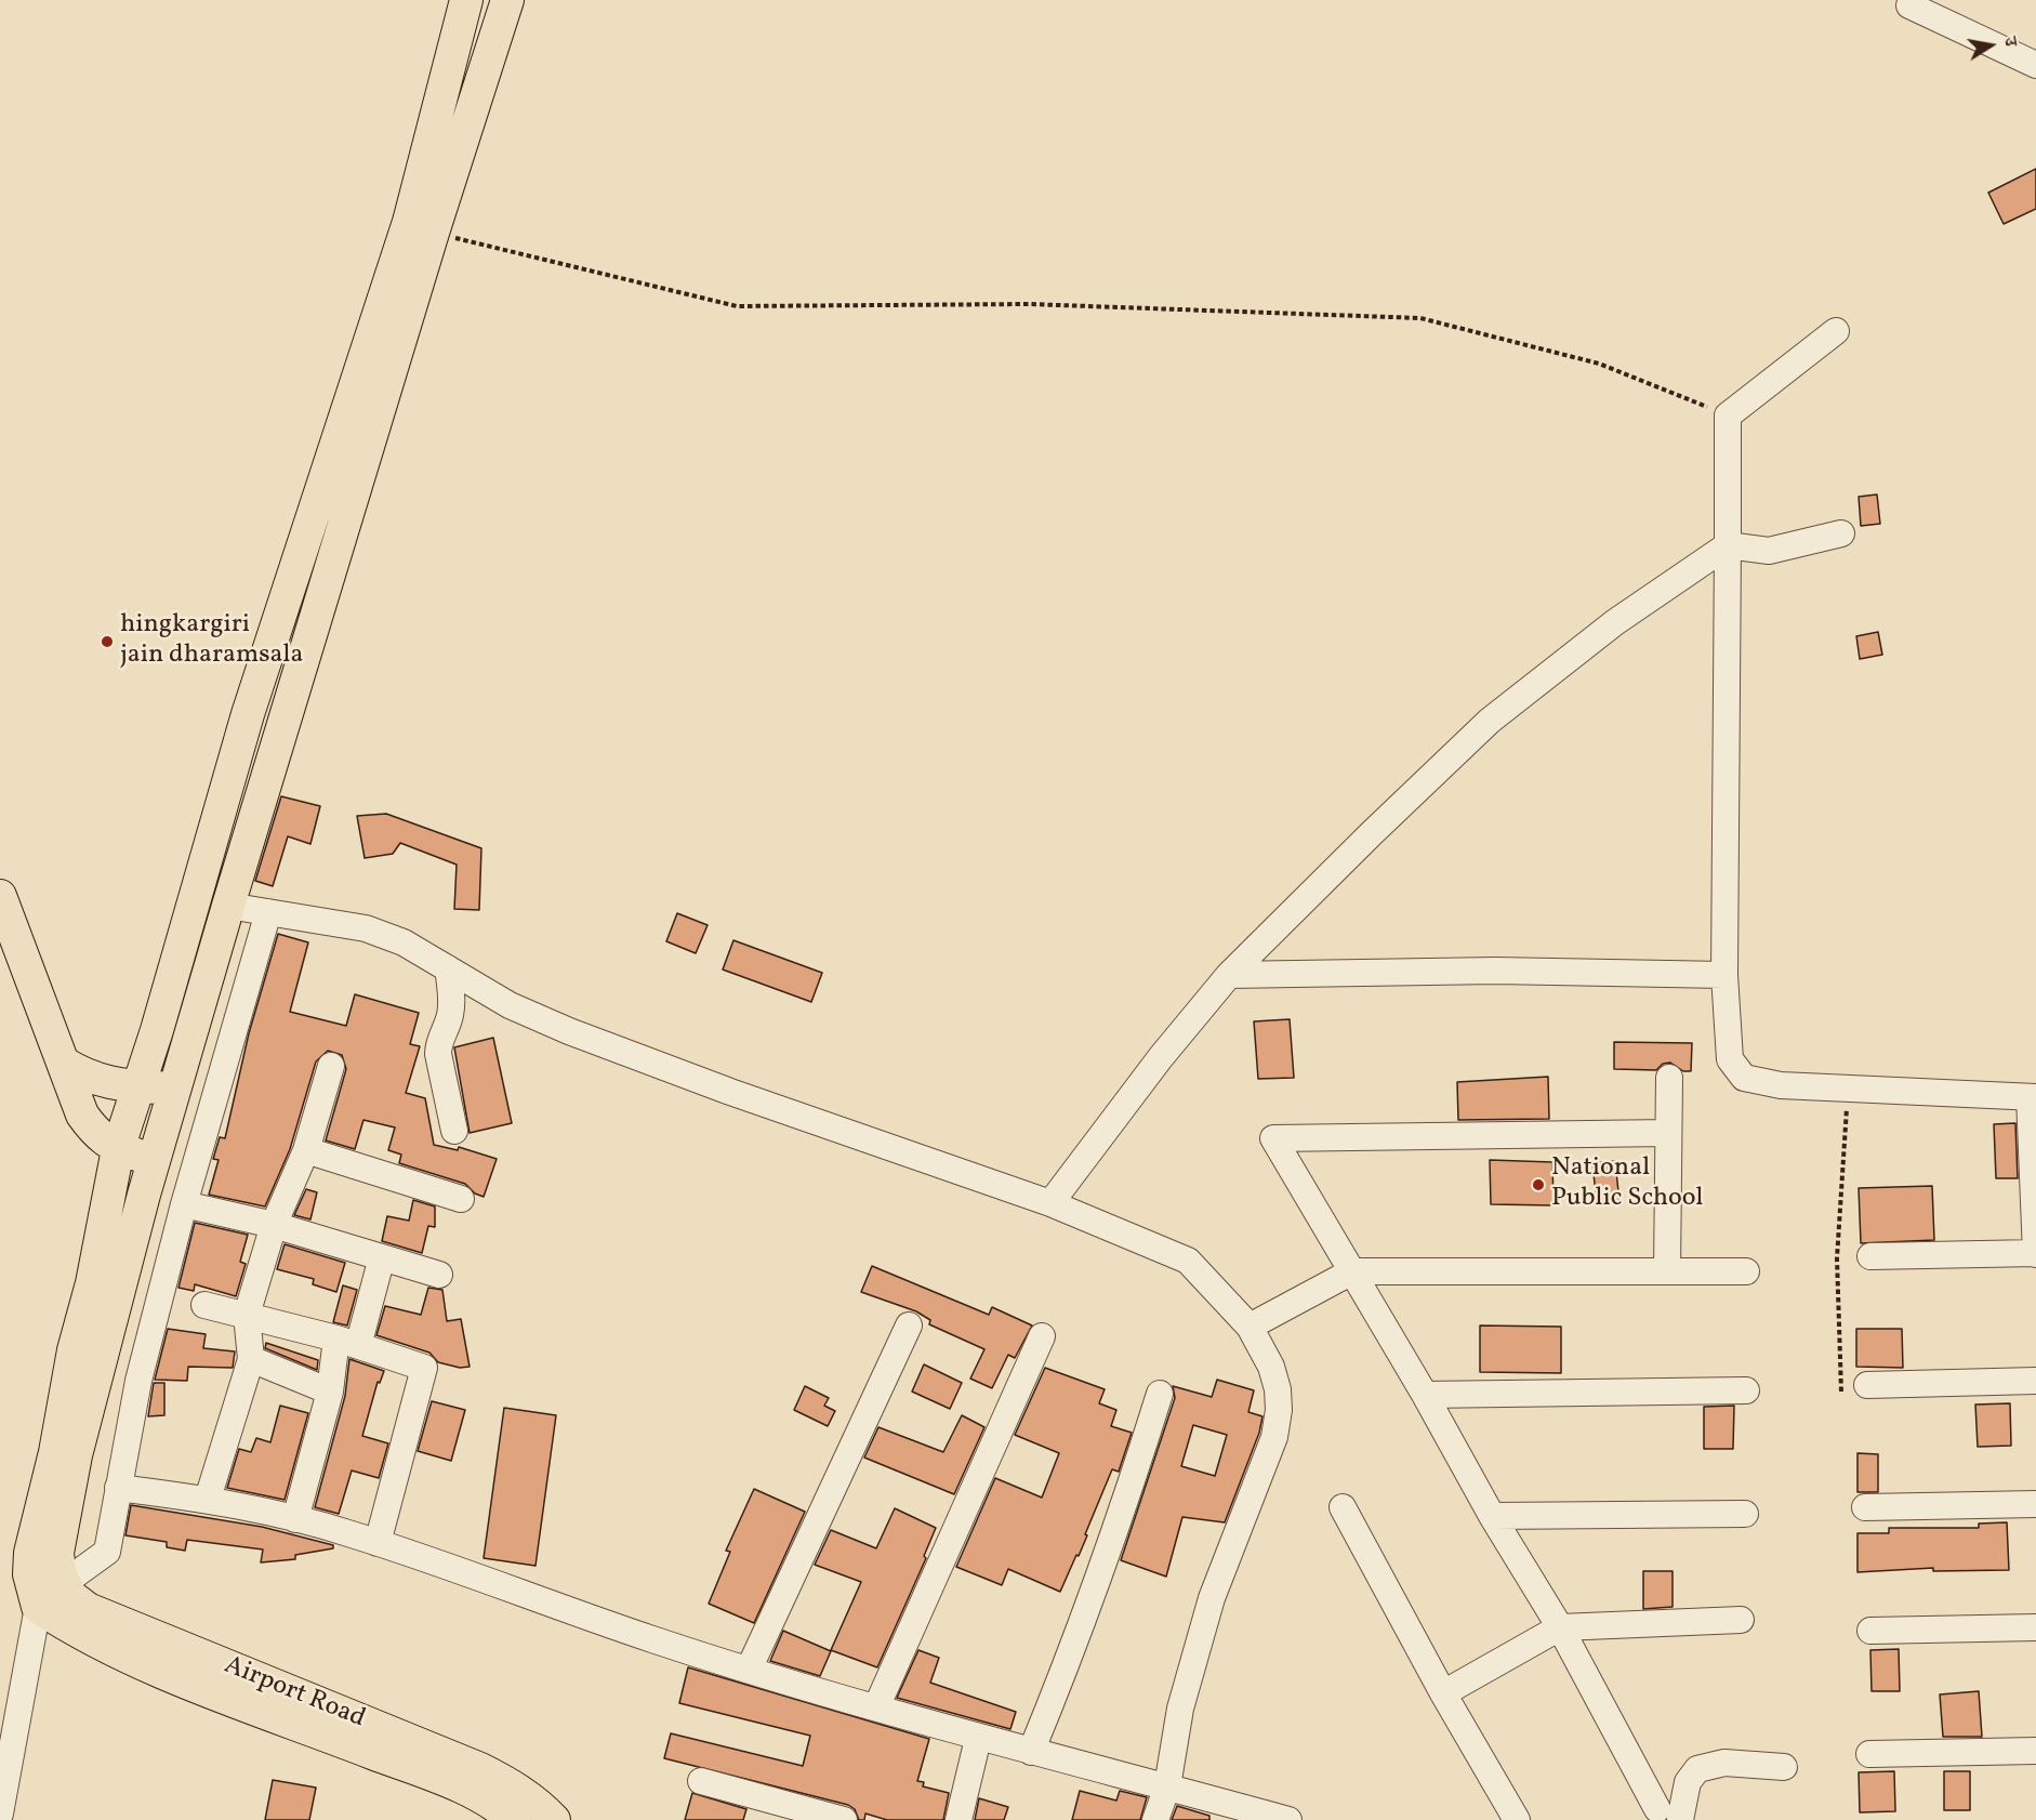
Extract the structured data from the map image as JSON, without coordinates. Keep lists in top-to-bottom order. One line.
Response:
{"streets":{"main road":["Airport Road"]},"places":["hingkargiri jain dharamsala","National Public School"],"north":"right"}
